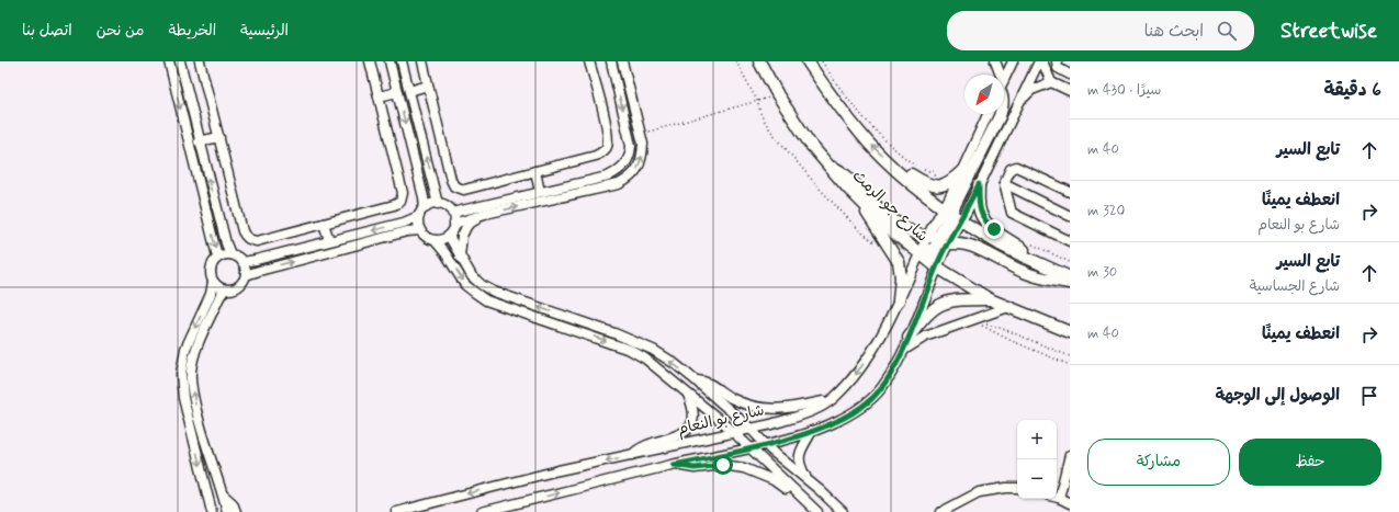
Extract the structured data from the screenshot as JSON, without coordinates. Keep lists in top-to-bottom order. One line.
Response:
{"streets":{"main road":["شارع جو الرمث"],"street":["شارع بو النعام"]},"crossings":[["شارع جو الرمث","شارع بو النعام"]],"north":"bottom left","page":{"header":"Streetwise","search":"ابحث هنا","nav":["الرئيسية","الخريطة","من نحن","اتصل بنا"],"heading":["6 دقيقة","سيرًا · 430 m"],"list":[["تابع السير","40 m"],["انعطف يمينًا","شارع بو النعام","320 m"],["تابع السير","شارع الجساسية","30 m"],["انعطف يمينًا","40 m"],"الوصول إلى الوجهة"],"map_buttons":["+","−"],"buttons":["حفظ","مشاركة"]}}
